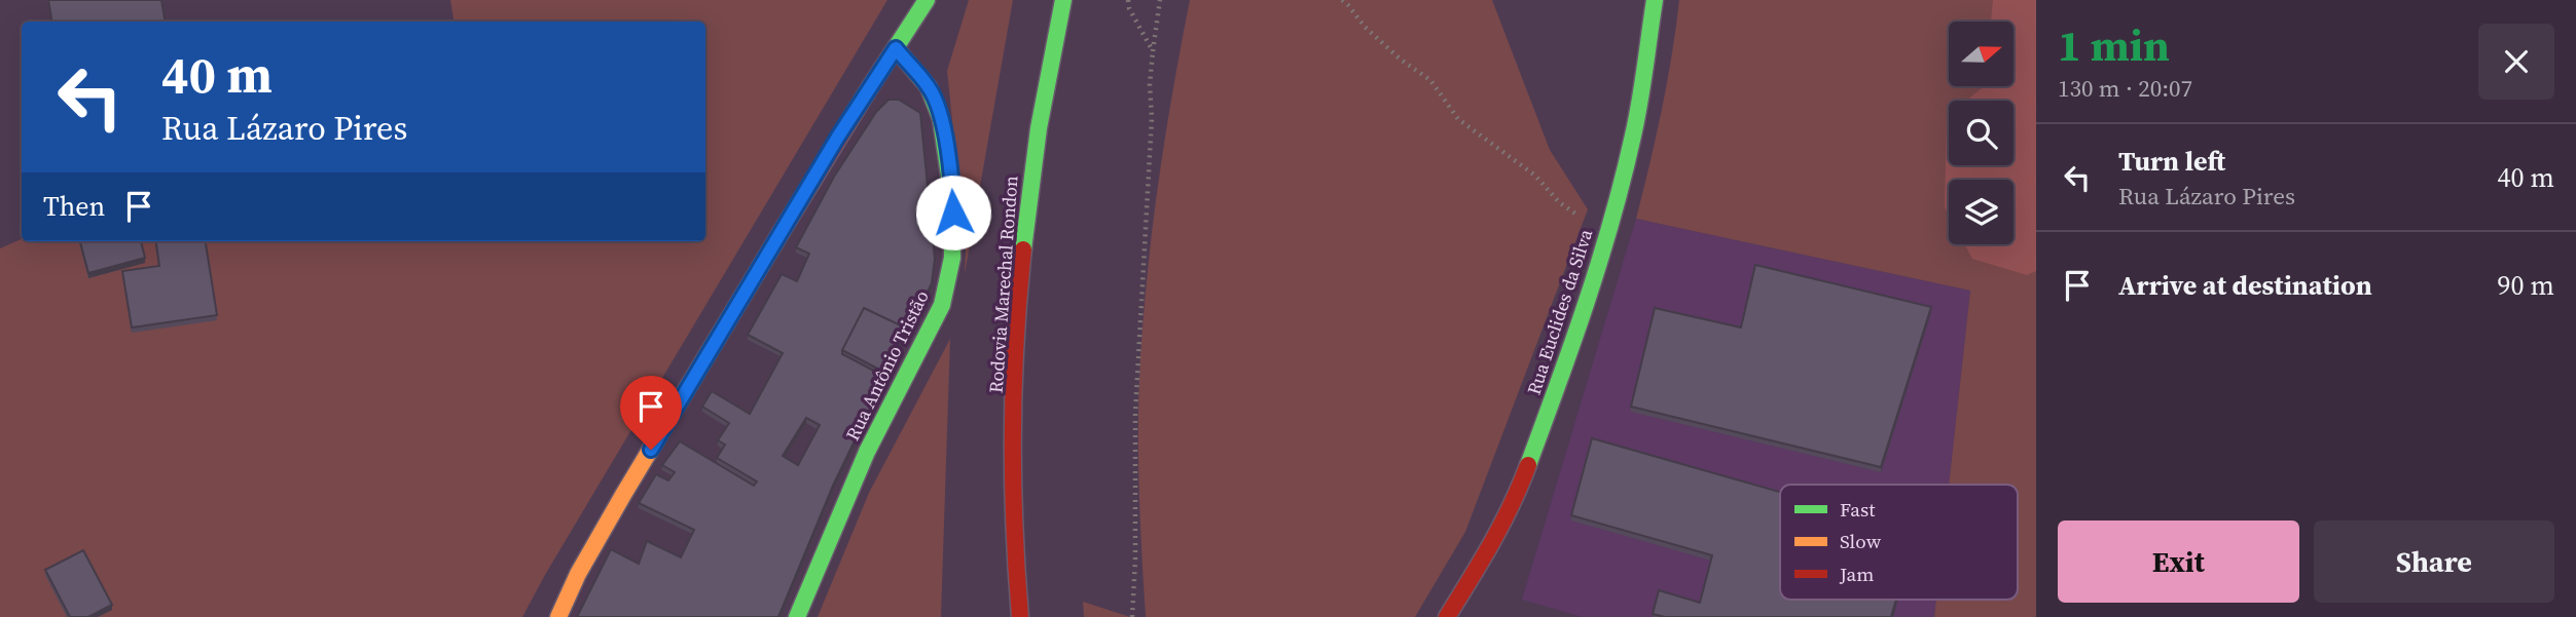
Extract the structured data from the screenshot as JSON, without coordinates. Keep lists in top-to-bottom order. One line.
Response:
{"streets":{"street":["Rodovia Marechal Rondon","Rua Euclides da Silva","Rua Antônio Tristão"]},"legend":["Fast","Slow","Jam"],"north":"right","page":{"heading":["1 min","130 m · 20:07"],"turn":["40 m","Rua Lázaro Pires"],"list":[{"name":"Turn left","note":"Rua Lázaro Pires","value":"40 m"},{"name":"Arrive at destination","value":"90 m"}],"then":"Then","buttons":["Exit","Share"]}}
